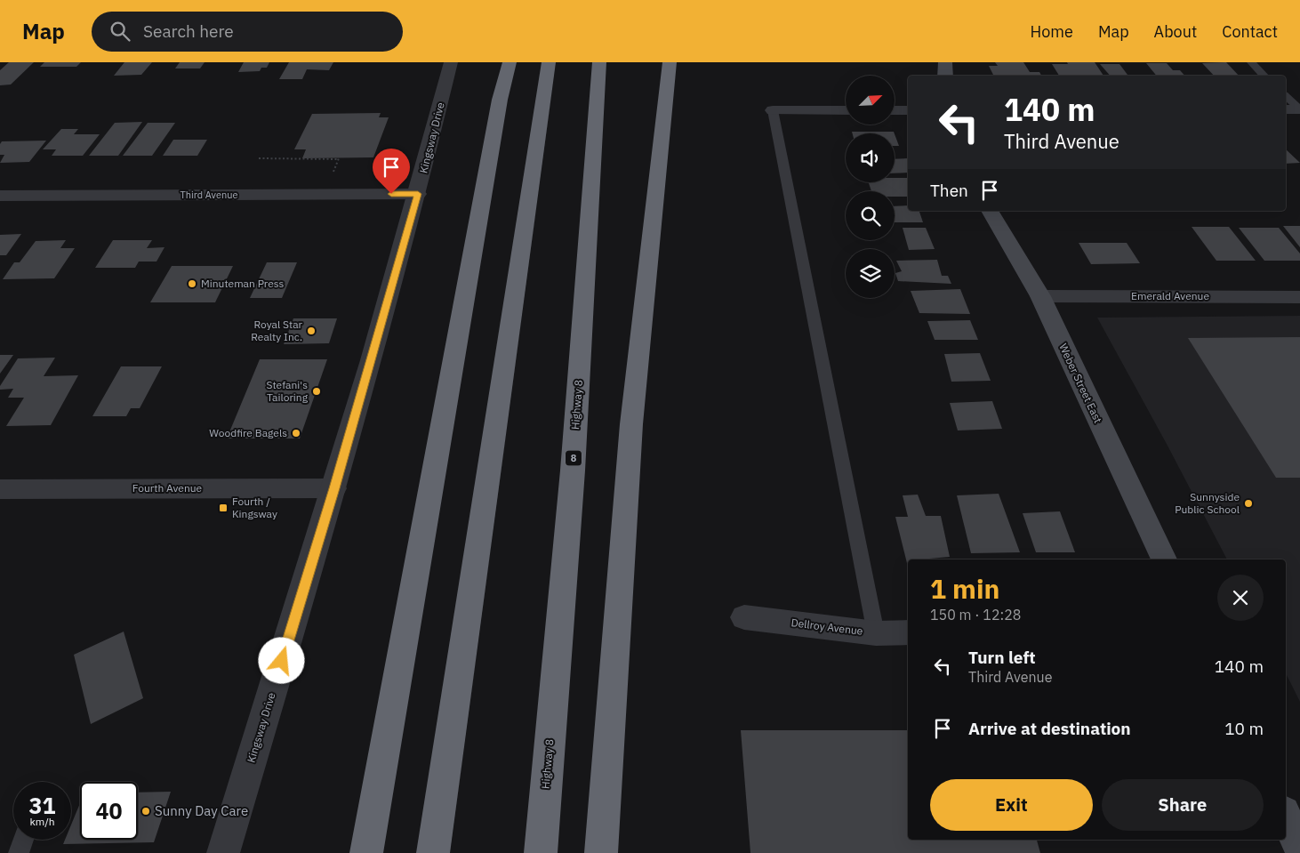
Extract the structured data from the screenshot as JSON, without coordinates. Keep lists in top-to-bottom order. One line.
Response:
{"streets":{"highway":["Highway 8","8"],"main road":["Weber Street East"],"street":["Kingsway Drive","Third Avenue","Emerald Avenue","Fourth Avenue","Dellroy Avenue"]},"crossings":[["Kingsway Drive","Third Avenue"],["Kingsway Drive","Fourth Avenue"],["Emerald Avenue","Weber Street East"]],"places":{"other":["Minuteman Press","Royal Star Realty Inc.","Stefani's Tailoring","Woodfire Bagels","Sunnyside Public School","Sunny Day Care"],"transit":["Fourth / Kingsway"]},"north":"top right","page":{"header":"Map","search":"Search here","nav":["Home","Map","About","Contact"],"turn":["140 m","Third Avenue"],"then":"Then","heading":["1 min","150 m · 12:28"],"list":[{"name":"Turn left","note":"Third Avenue","value":"140 m"},{"name":"Arrive at destination","value":"10 m"}],"buttons":["Exit","Share"],"speed":"31 km/h","limit":"40"}}
